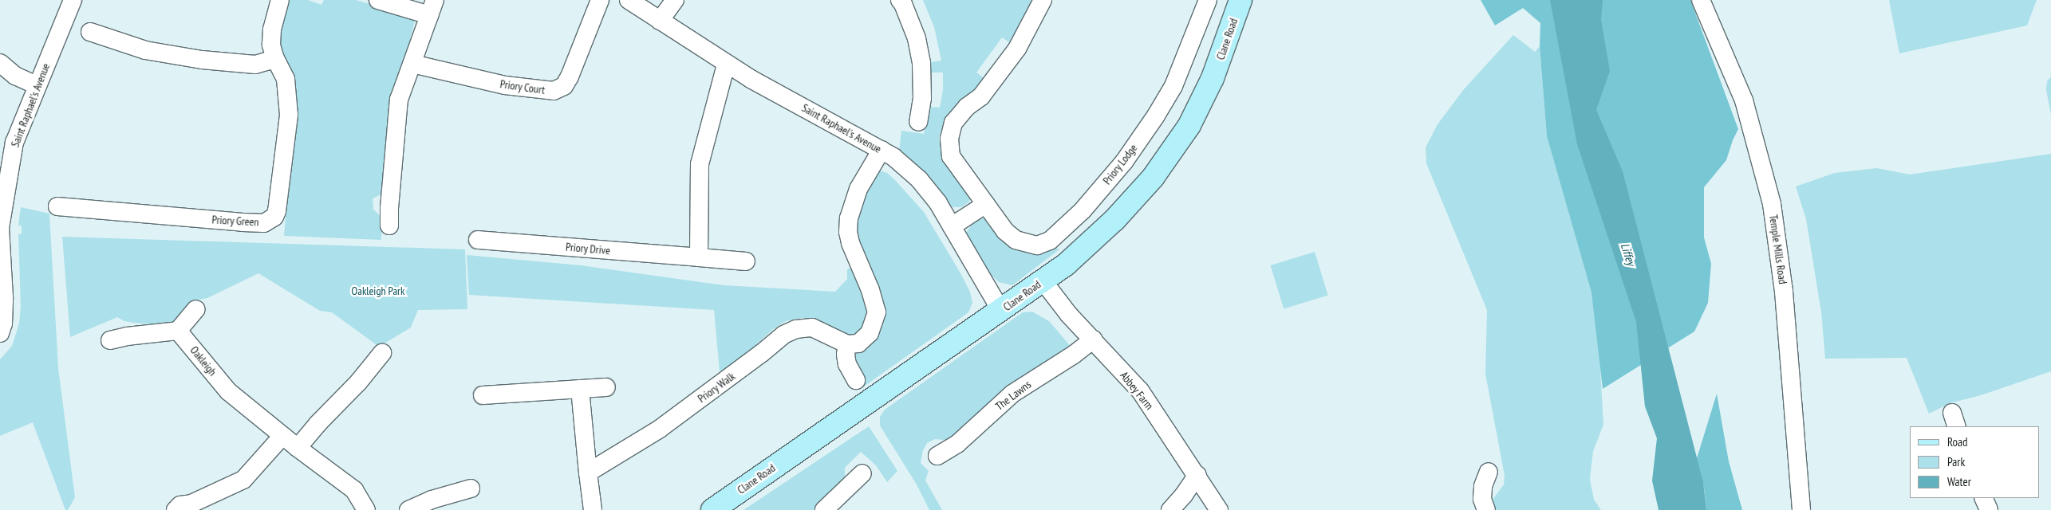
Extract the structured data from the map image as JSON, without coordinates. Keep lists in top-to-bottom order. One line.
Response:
{"streets":{"main road":["Clane Road"],"street":["Priory Court","Saint Raphael's Avenue","Priory Lodge","Priory Green","Priory Drive","Temple Mills Road","Oakleigh","Priory Walk","Abbey Farm","The Lawns"]},"crossings":[["Clane Road","Saint Raphael's Avenue"],["Clane Road","Abbey Farm"],["Abbey Farm","The Lawns"]],"water":["Liffey"],"parks":["Oakleigh Park"],"legend":["Road","Park","Water"]}
